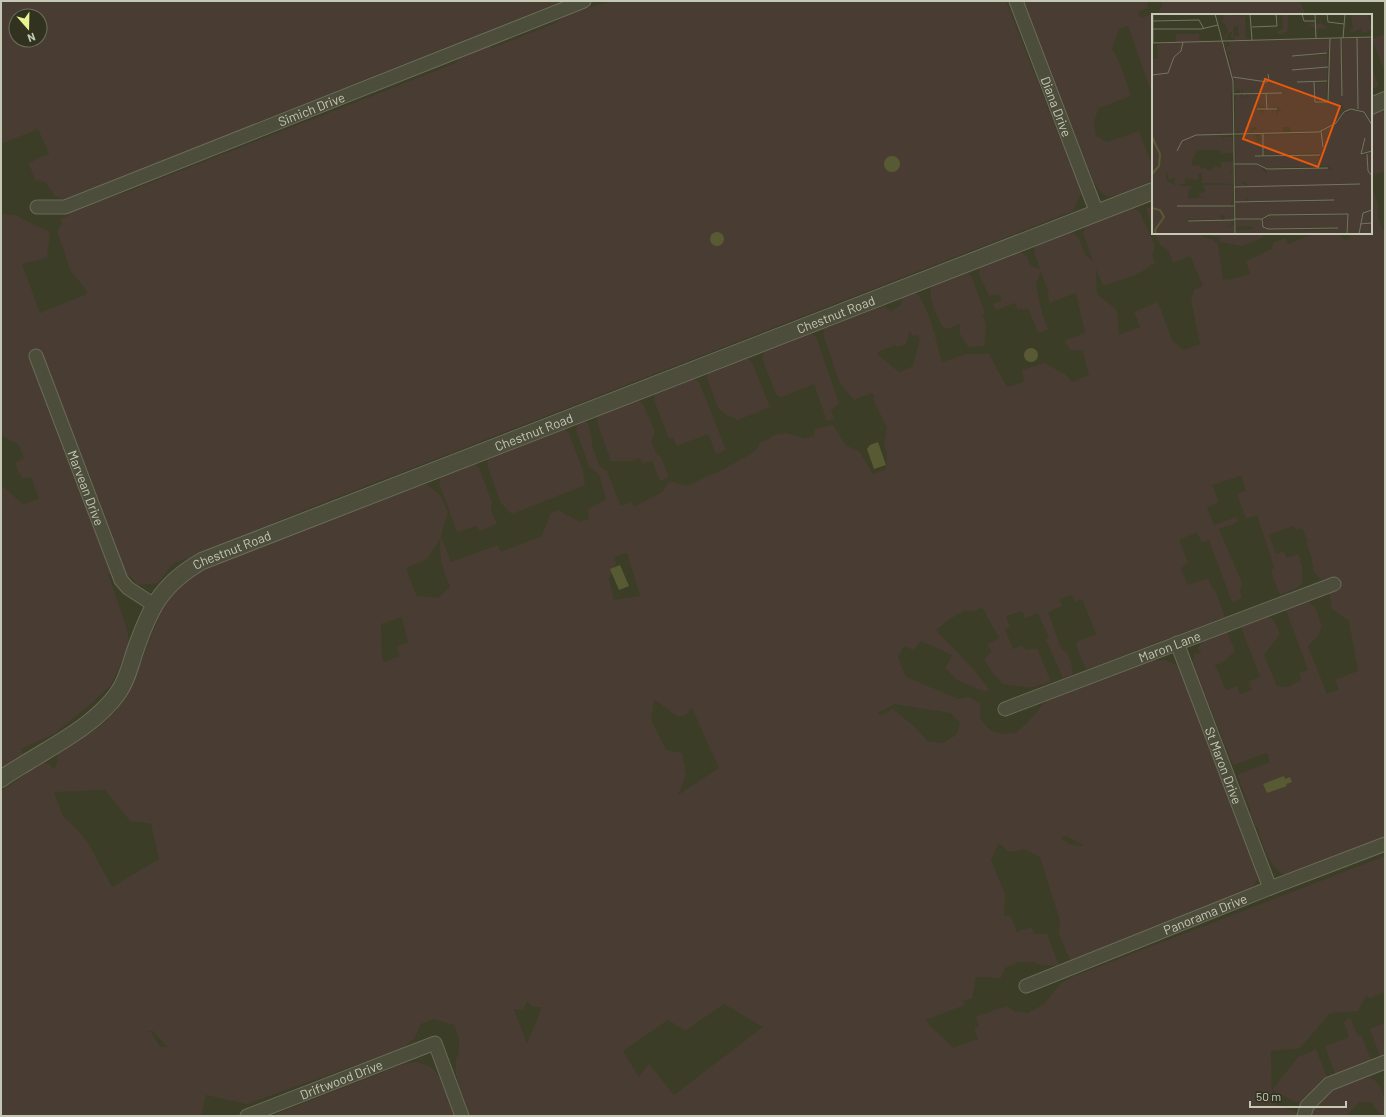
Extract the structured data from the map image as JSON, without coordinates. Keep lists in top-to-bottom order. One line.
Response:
{"streets":{"street":["Diana Drive","Simich Drive","Chestnut Road","Marvean Drive","Maron Lane","St Maron Drive","Panorama Drive","Driftwood Drive"]},"crossings":[["Diana Drive","Chestnut Road"],["Chestnut Road","Marvean Drive"],["Maron Lane","St Maron Drive"],["St Maron Drive","Panorama Drive"]],"scale_bar":"50 m","north":"bottom"}
